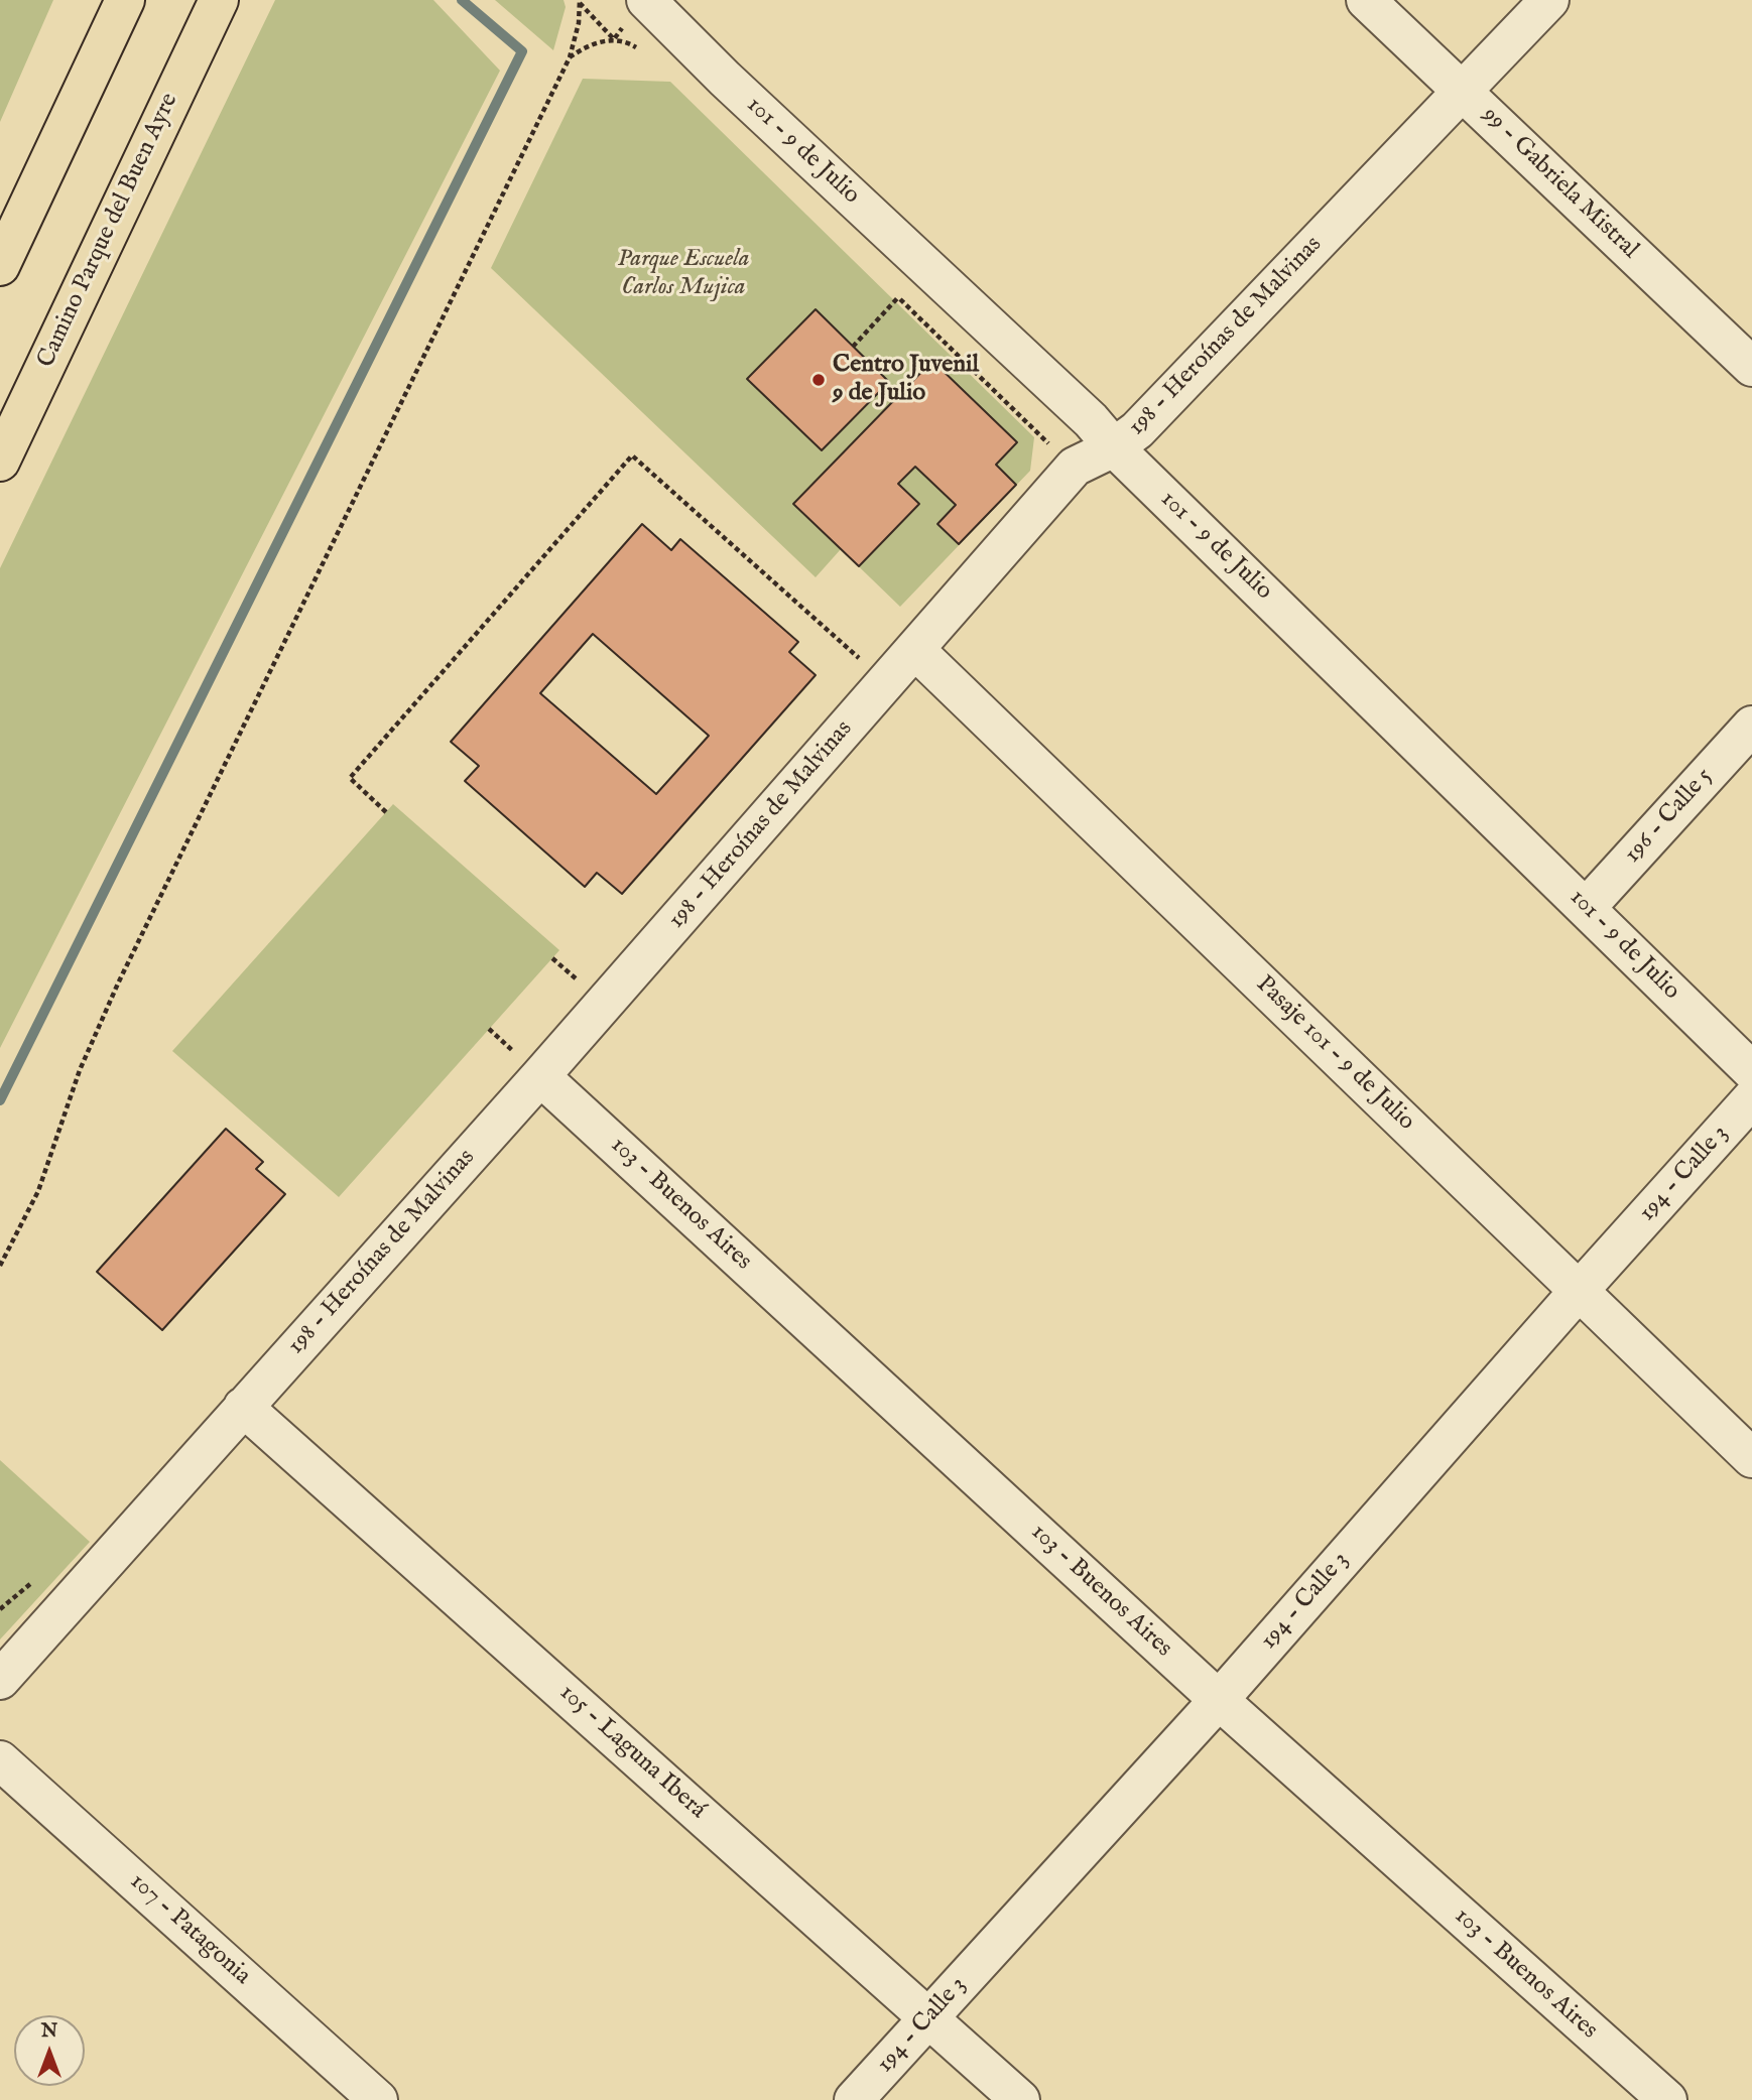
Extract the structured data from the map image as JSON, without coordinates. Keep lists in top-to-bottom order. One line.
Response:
{"streets":{"highway":["Camino Parque del Buen Ayre"],"street":["101 - 9 de Julio","99 - Gabriela Mistral","198 - Heroínas de Malvinas","196 - Calle 5","Pasaje 101 - 9 de Julio","194 - Calle 3","103 - Buenos Aires","105 - Laguna Iberá","107 - Patagonia"]},"crossings":[["101 - 9 de Julio","198 - Heroínas de Malvinas"],["101 - 9 de Julio","196 - Calle 5"],["99 - Gabriela Mistral","198 - Heroínas de Malvinas"],["198 - Heroínas de Malvinas","Pasaje 101 - 9 de Julio"],["198 - Heroínas de Malvinas","103 - Buenos Aires"],["198 - Heroínas de Malvinas","105 - Laguna Iberá"],["Pasaje 101 - 9 de Julio","194 - Calle 3"],["194 - Calle 3","103 - Buenos Aires"],["194 - Calle 3","105 - Laguna Iberá"]],"parks":["Parque Escuela Carlos Mujica"],"places":["Centro Juvenil 9 de Julio"],"north":"top"}
